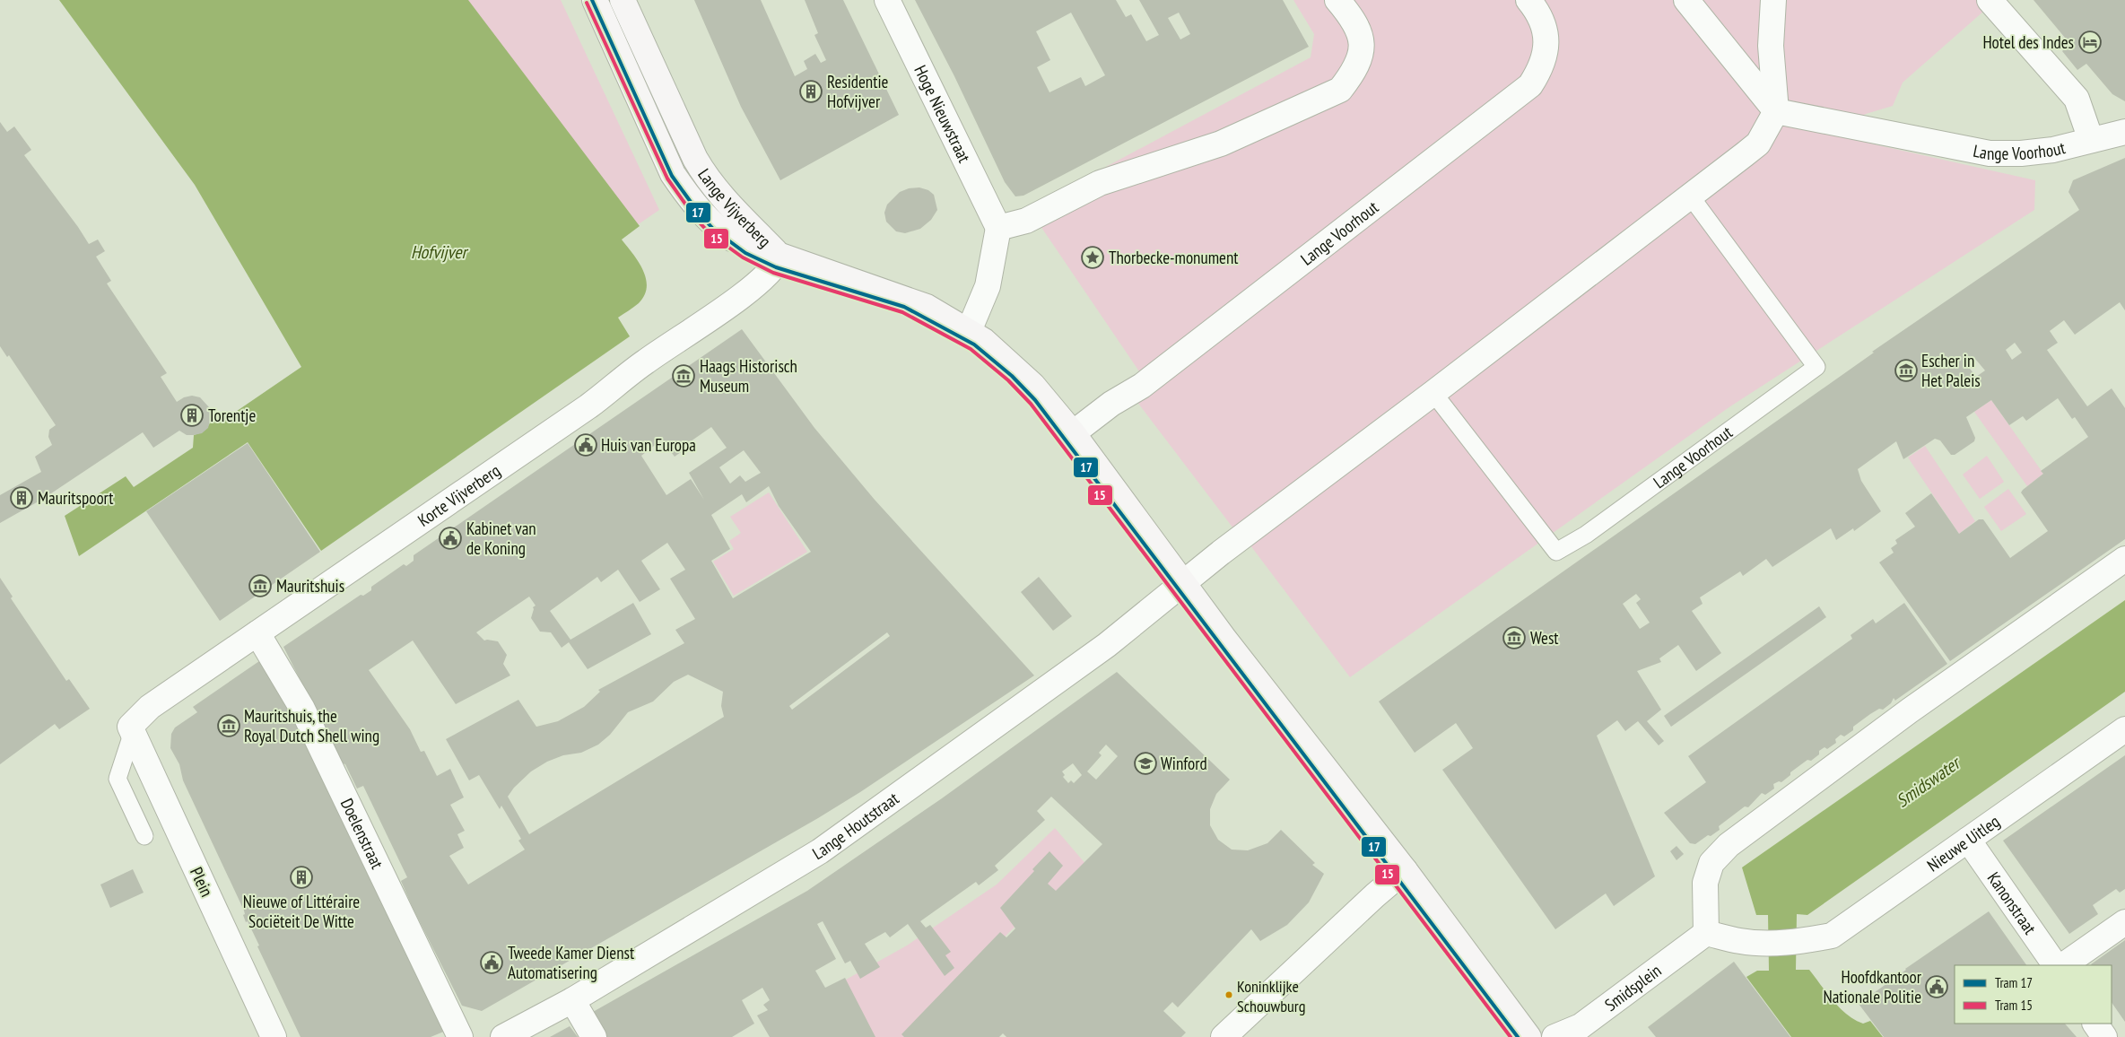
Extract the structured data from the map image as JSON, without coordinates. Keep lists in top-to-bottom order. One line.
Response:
{"streets":{"street":["Hoge Nieuwstraat","Lange Voorhout","Lange Vijverberg","Korte Vijverberg","Lange Houtstraat","Doelenstraat","Nieuwe Uitleg","Plein","Kanonstraat","Smidsplein"]},"crossings":[["Lange Vijverberg","Korte Vijverberg"],["Korte Vijverberg","Doelenstraat"],["Korte Vijverberg","Plein"],["Nieuwe Uitleg","Kanonstraat"],["Nieuwe Uitleg","Smidsplein"]],"water":["Hofvijver","Smidswater"],"places":{"hotel":["Hotel des Indes"],"building":["Residentie Hofvijver","Torentje","Mauritspoort","Nieuwe of Littéraire Sociëteit De Witte"],"place":["Thorbecke-monument"],"museum":["Escher in Het Paleis","Haags Historisch Museum","Mauritshuis","West","Mauritshuis, the Royal Dutch Shell wing"],"public building":["Huis van Europa","Kabinet van de Koning","Tweede Kamer Dienst Automatisering","Hoofdkantoor Nationale Politie"],"school or university":["Winford"],"other":["Koninklijke Schouwburg"]},"lines":["tram line 17","tram line 15"],"legend":["Tram 17","Tram 15"]}
